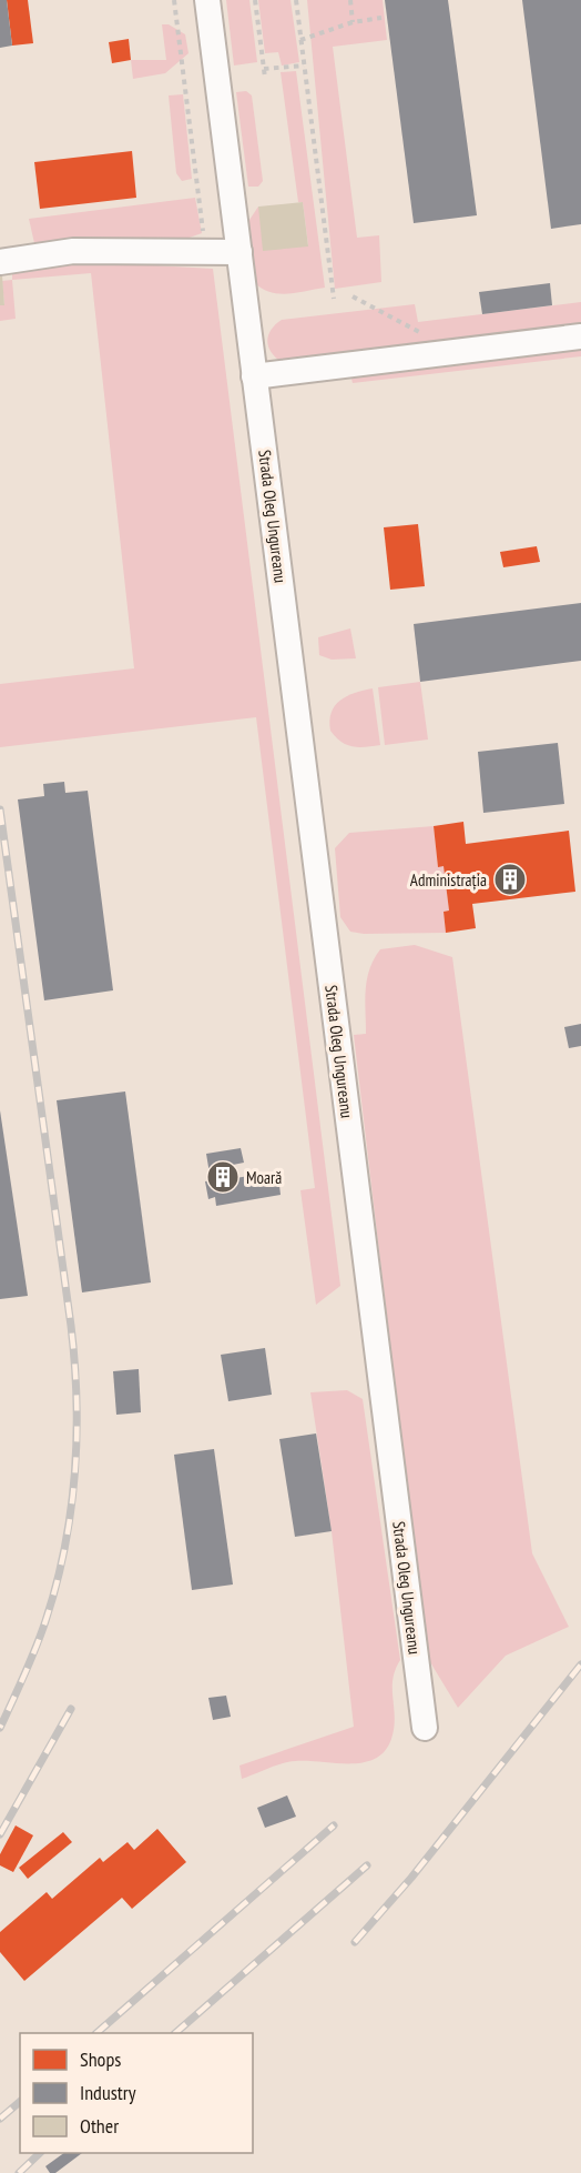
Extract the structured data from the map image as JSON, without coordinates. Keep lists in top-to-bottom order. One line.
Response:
{"streets":{"street":["Strada Oleg Ungureanu"]},"places":{"building":["Administrația","Moară"]},"legend":["Shops","Industry","Other"]}
